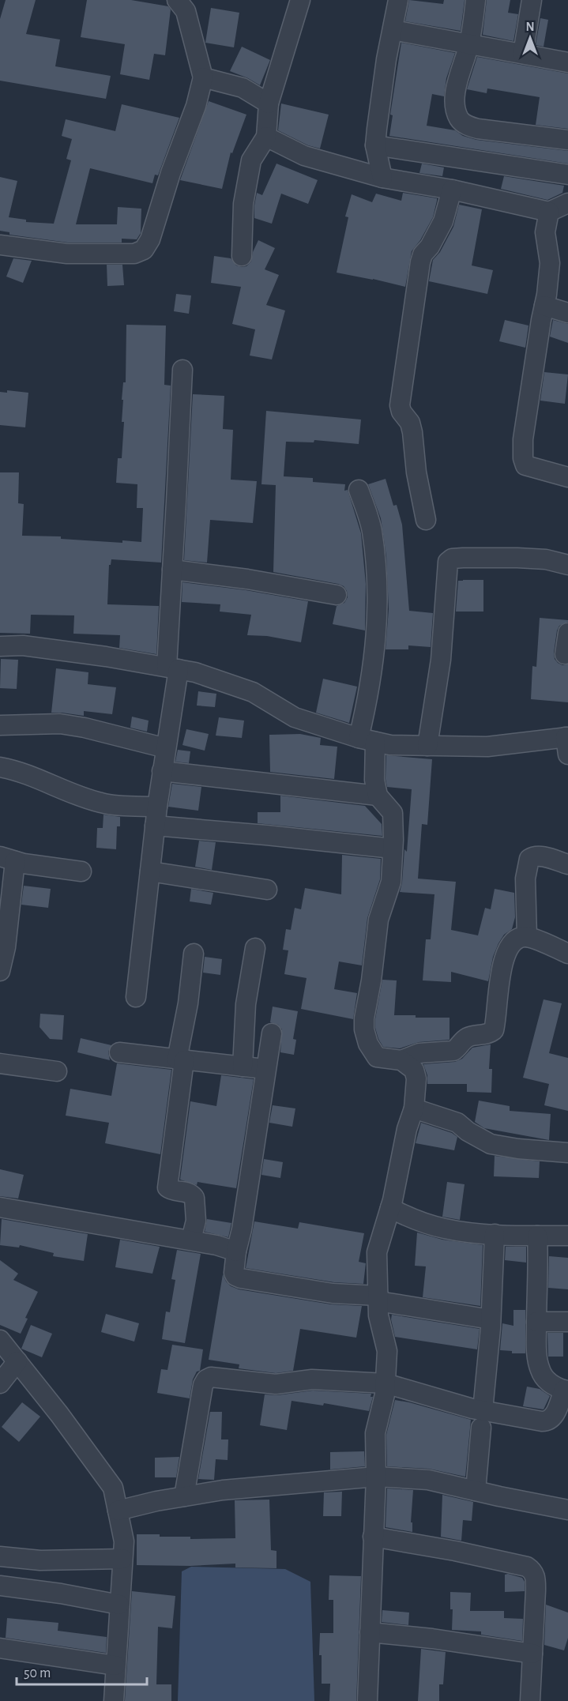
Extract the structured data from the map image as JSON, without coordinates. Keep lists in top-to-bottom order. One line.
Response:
{"scale_bar":"50 m","north":"top"}
